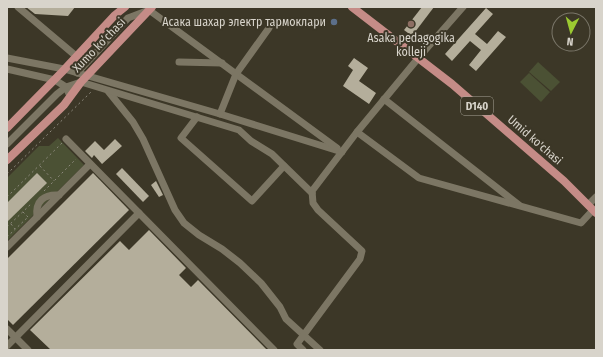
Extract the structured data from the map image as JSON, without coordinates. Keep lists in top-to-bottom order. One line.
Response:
{"streets":{"main road":["Xumo ko’chasi","D140","Umid ko'chasi"]},"places":["Асака шахар электр тармоклари","Asaka pedagogika kolleji"],"north":"bottom"}
